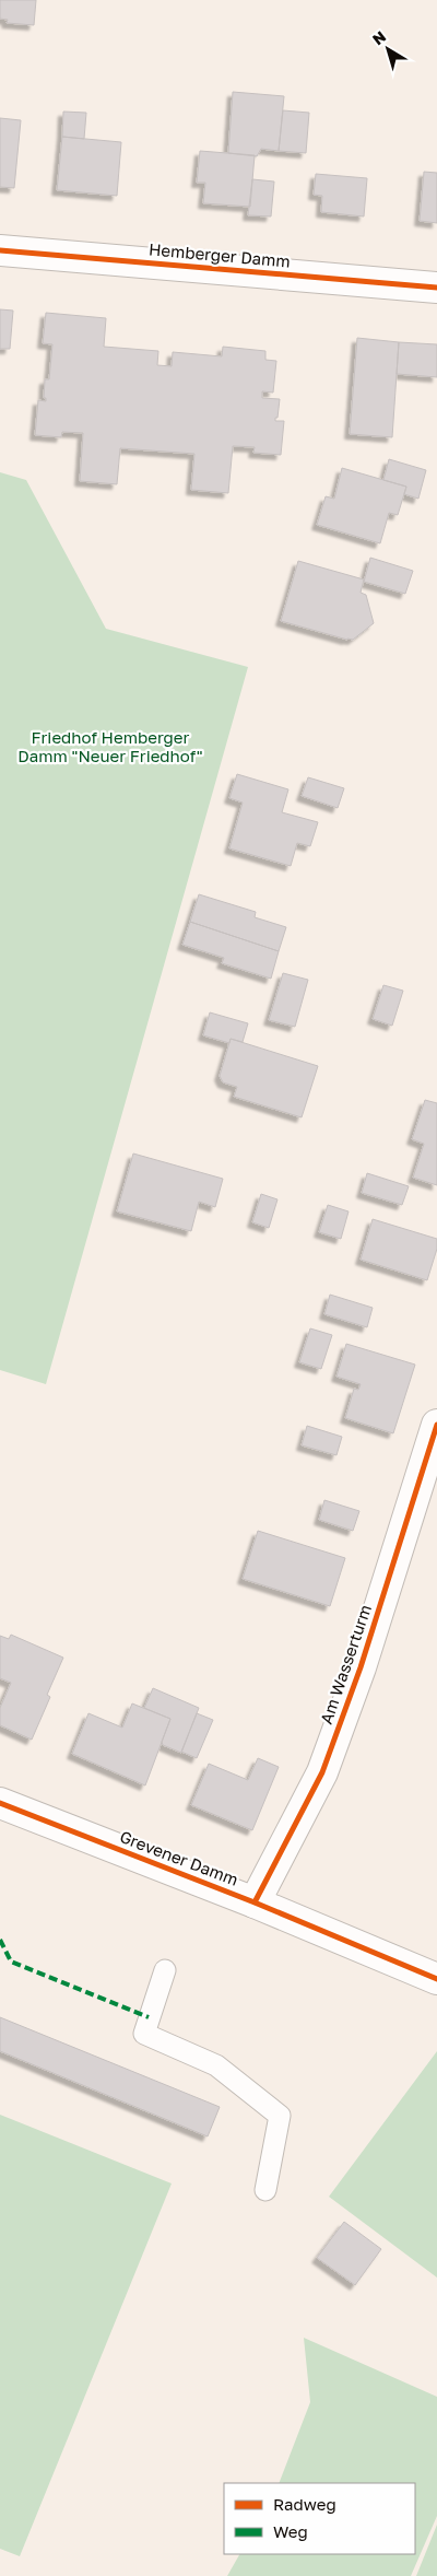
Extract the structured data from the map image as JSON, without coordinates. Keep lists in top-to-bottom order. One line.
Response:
{"streets":{"street":["Hemberger Damm","Am Wasserturm","Grevener Damm"]},"crossings":[["Am Wasserturm","Grevener Damm"]],"parks":["Friedhof Hemberger Damm \"Neuer Friedhof\""],"legend":["Radweg","Weg"],"north":"top left"}
